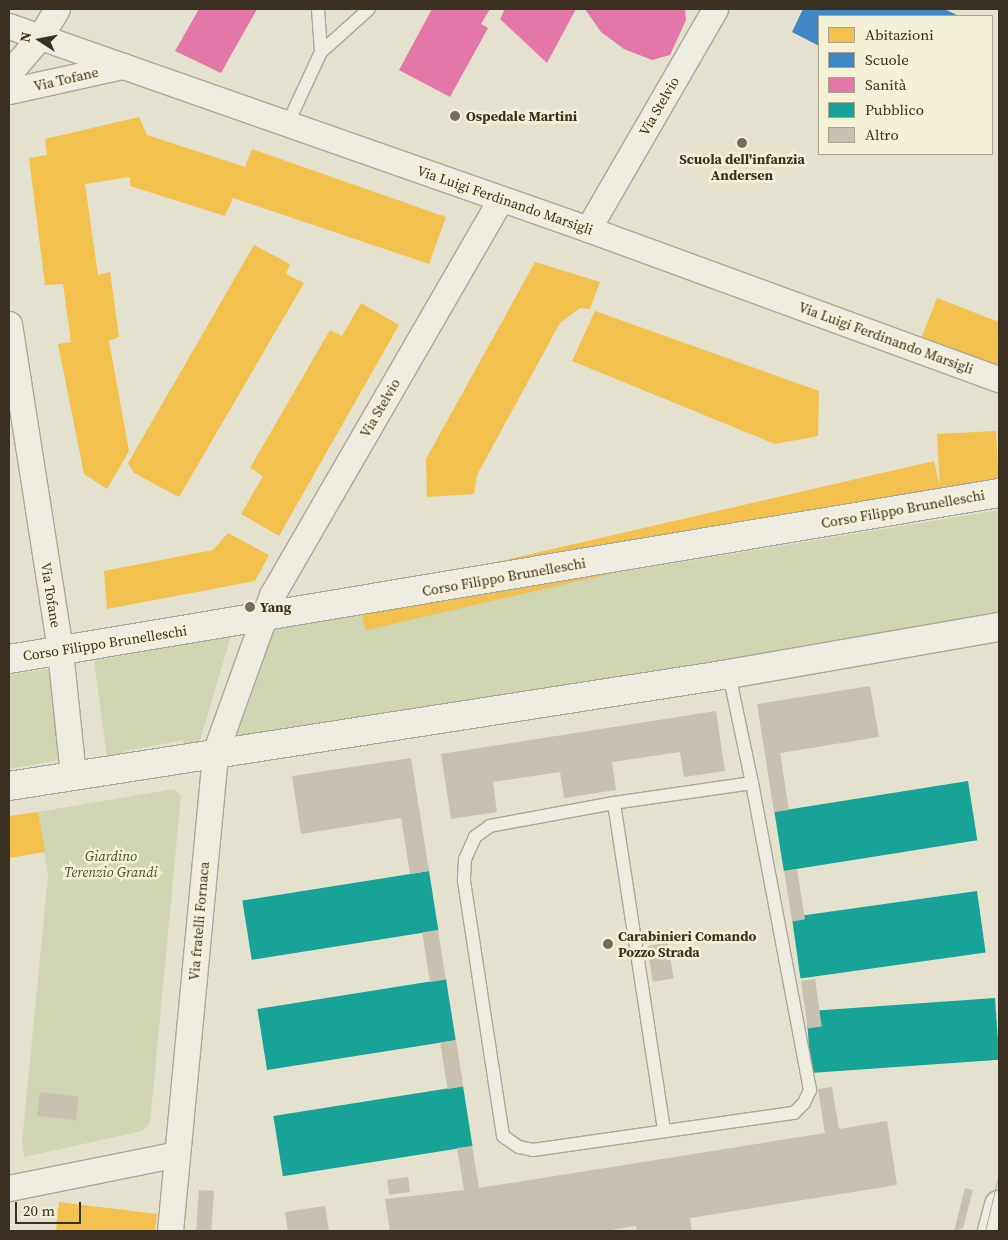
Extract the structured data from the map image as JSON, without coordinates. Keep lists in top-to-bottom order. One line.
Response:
{"streets":{"street":["Via Tofane","Via Stelvio","Via Luigi Ferdinando Marsigli","Corso Filippo Brunelleschi","Via fratelli Fornaca"]},"crossings":[["Via Tofane","Via Luigi Ferdinando Marsigli"],["Via Tofane","Corso Filippo Brunelleschi"],["Via Stelvio","Via Luigi Ferdinando Marsigli"],["Via Stelvio","Corso Filippo Brunelleschi"],["Via Stelvio","Via fratelli Fornaca"],["Corso Filippo Brunelleschi","Via fratelli Fornaca"]],"parks":["Giardino Terenzio Grandi"],"places":["Ospedale Martini","Scuola dell'infanzia Andersen","Yang","Carabinieri Comando Pozzo Strada"],"legend":["Abitazioni","Scuole","Sanità","Pubblico","Altro"],"scale_bar":"20 m","north":"left"}
